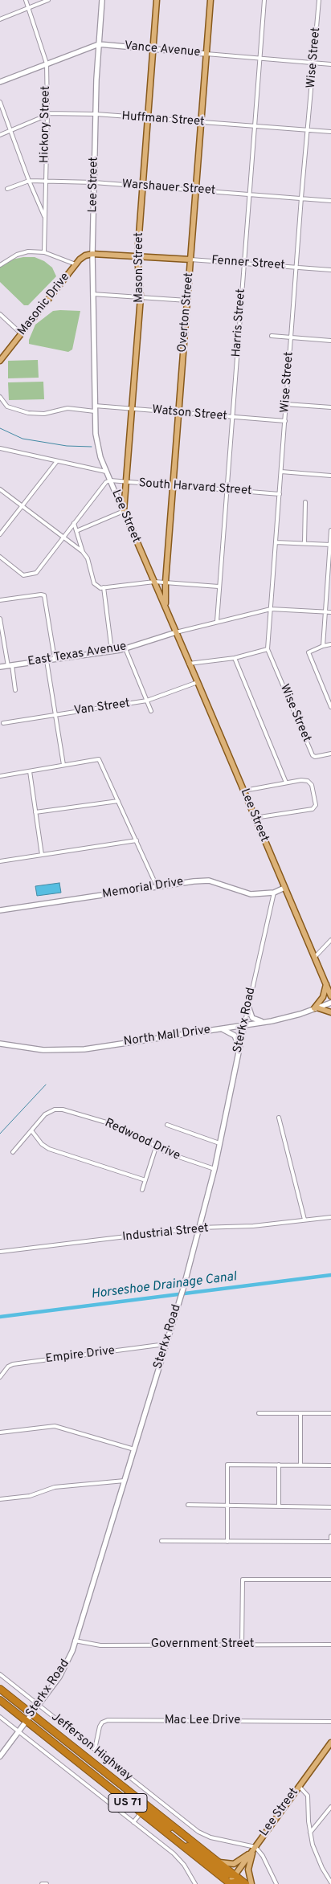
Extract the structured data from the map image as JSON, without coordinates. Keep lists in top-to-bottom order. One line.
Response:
{"streets":{"highway":["Jefferson Highway","US 71"],"main road":["Lee Street","Fenner Street","Mason Street","Masonic Drive","Overton Street"],"street":["Vance Avenue","Wise Street","Huffman Street","Hickory Street","Warshauer Street","Harris Street","Watson Street","South Harvard Street","East Texas Avenue","Van Street","Memorial Drive","Sterkx Road","North Mall Drive","Redwood Drive","Industrial Street","Empire Drive","Government Street","Mac Lee Drive"]},"crossings":[["Vance Avenue","Wise Street"],["Vance Avenue","Hickory Street"],["Vance Avenue","Lee Street"],["Vance Avenue","Mason Street"],["Vance Avenue","Overton Street"],["Vance Avenue","Harris Street"],["Wise Street","Huffman Street"],["Wise Street","Warshauer Street"],["Wise Street","Fenner Street"],["Wise Street","Watson Street"],["Wise Street","South Harvard Street"],["Huffman Street","Hickory Street"],["Huffman Street","Lee Street"],["Huffman Street","Mason Street"],["Huffman Street","Overton Street"],["Huffman Street","Harris Street"],["Hickory Street","Warshauer Street"],["Lee Street","Warshauer Street"],["Lee Street","Fenner Street"],["Lee Street","Mason Street"],["Lee Street","Masonic Drive"],["Lee Street","Overton Street"],["Lee Street","Watson Street"],["Lee Street","South Harvard Street"],["Lee Street","East Texas Avenue"],["Lee Street","Van Street"],["Lee Street","Memorial Drive"],["Lee Street","Jefferson Highway"],["Warshauer Street","Mason Street"],["Warshauer Street","Overton Street"],["Warshauer Street","Harris Street"],["Fenner Street","Mason Street"],["Fenner Street","Masonic Drive"],["Fenner Street","Overton Street"],["Fenner Street","Harris Street"],["Mason Street","Watson Street"],["Mason Street","South Harvard Street"],["Overton Street","Watson Street"],["Overton Street","South Harvard Street"],["Harris Street","Watson Street"],["Harris Street","South Harvard Street"],["Memorial Drive","Sterkx Road"],["Sterkx Road","North Mall Drive"],["Sterkx Road","Redwood Drive"],["Sterkx Road","Industrial Street"],["Sterkx Road","Empire Drive"],["Sterkx Road","Government Street"],["Sterkx Road","Jefferson Highway"]],"water":["Horseshoe Drainage Canal"]}
